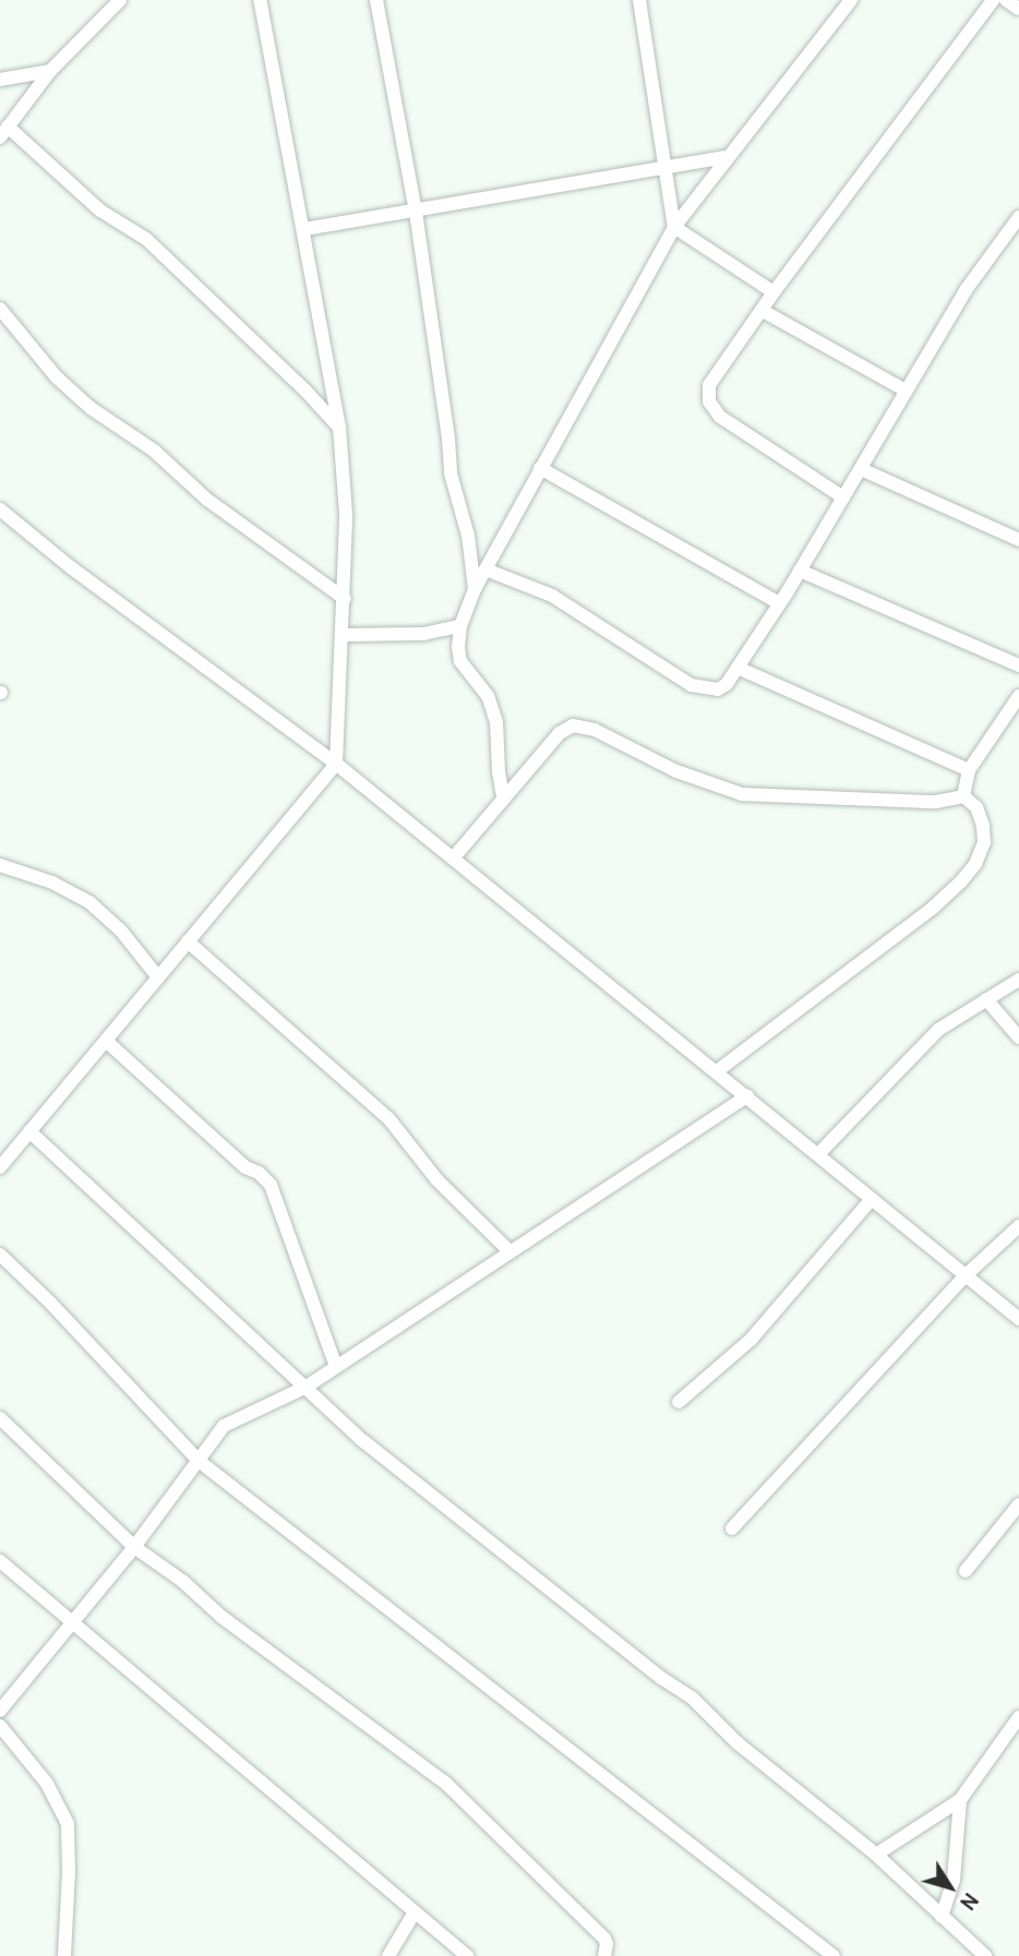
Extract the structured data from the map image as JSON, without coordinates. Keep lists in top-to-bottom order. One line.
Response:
{"north":"bottom right"}
